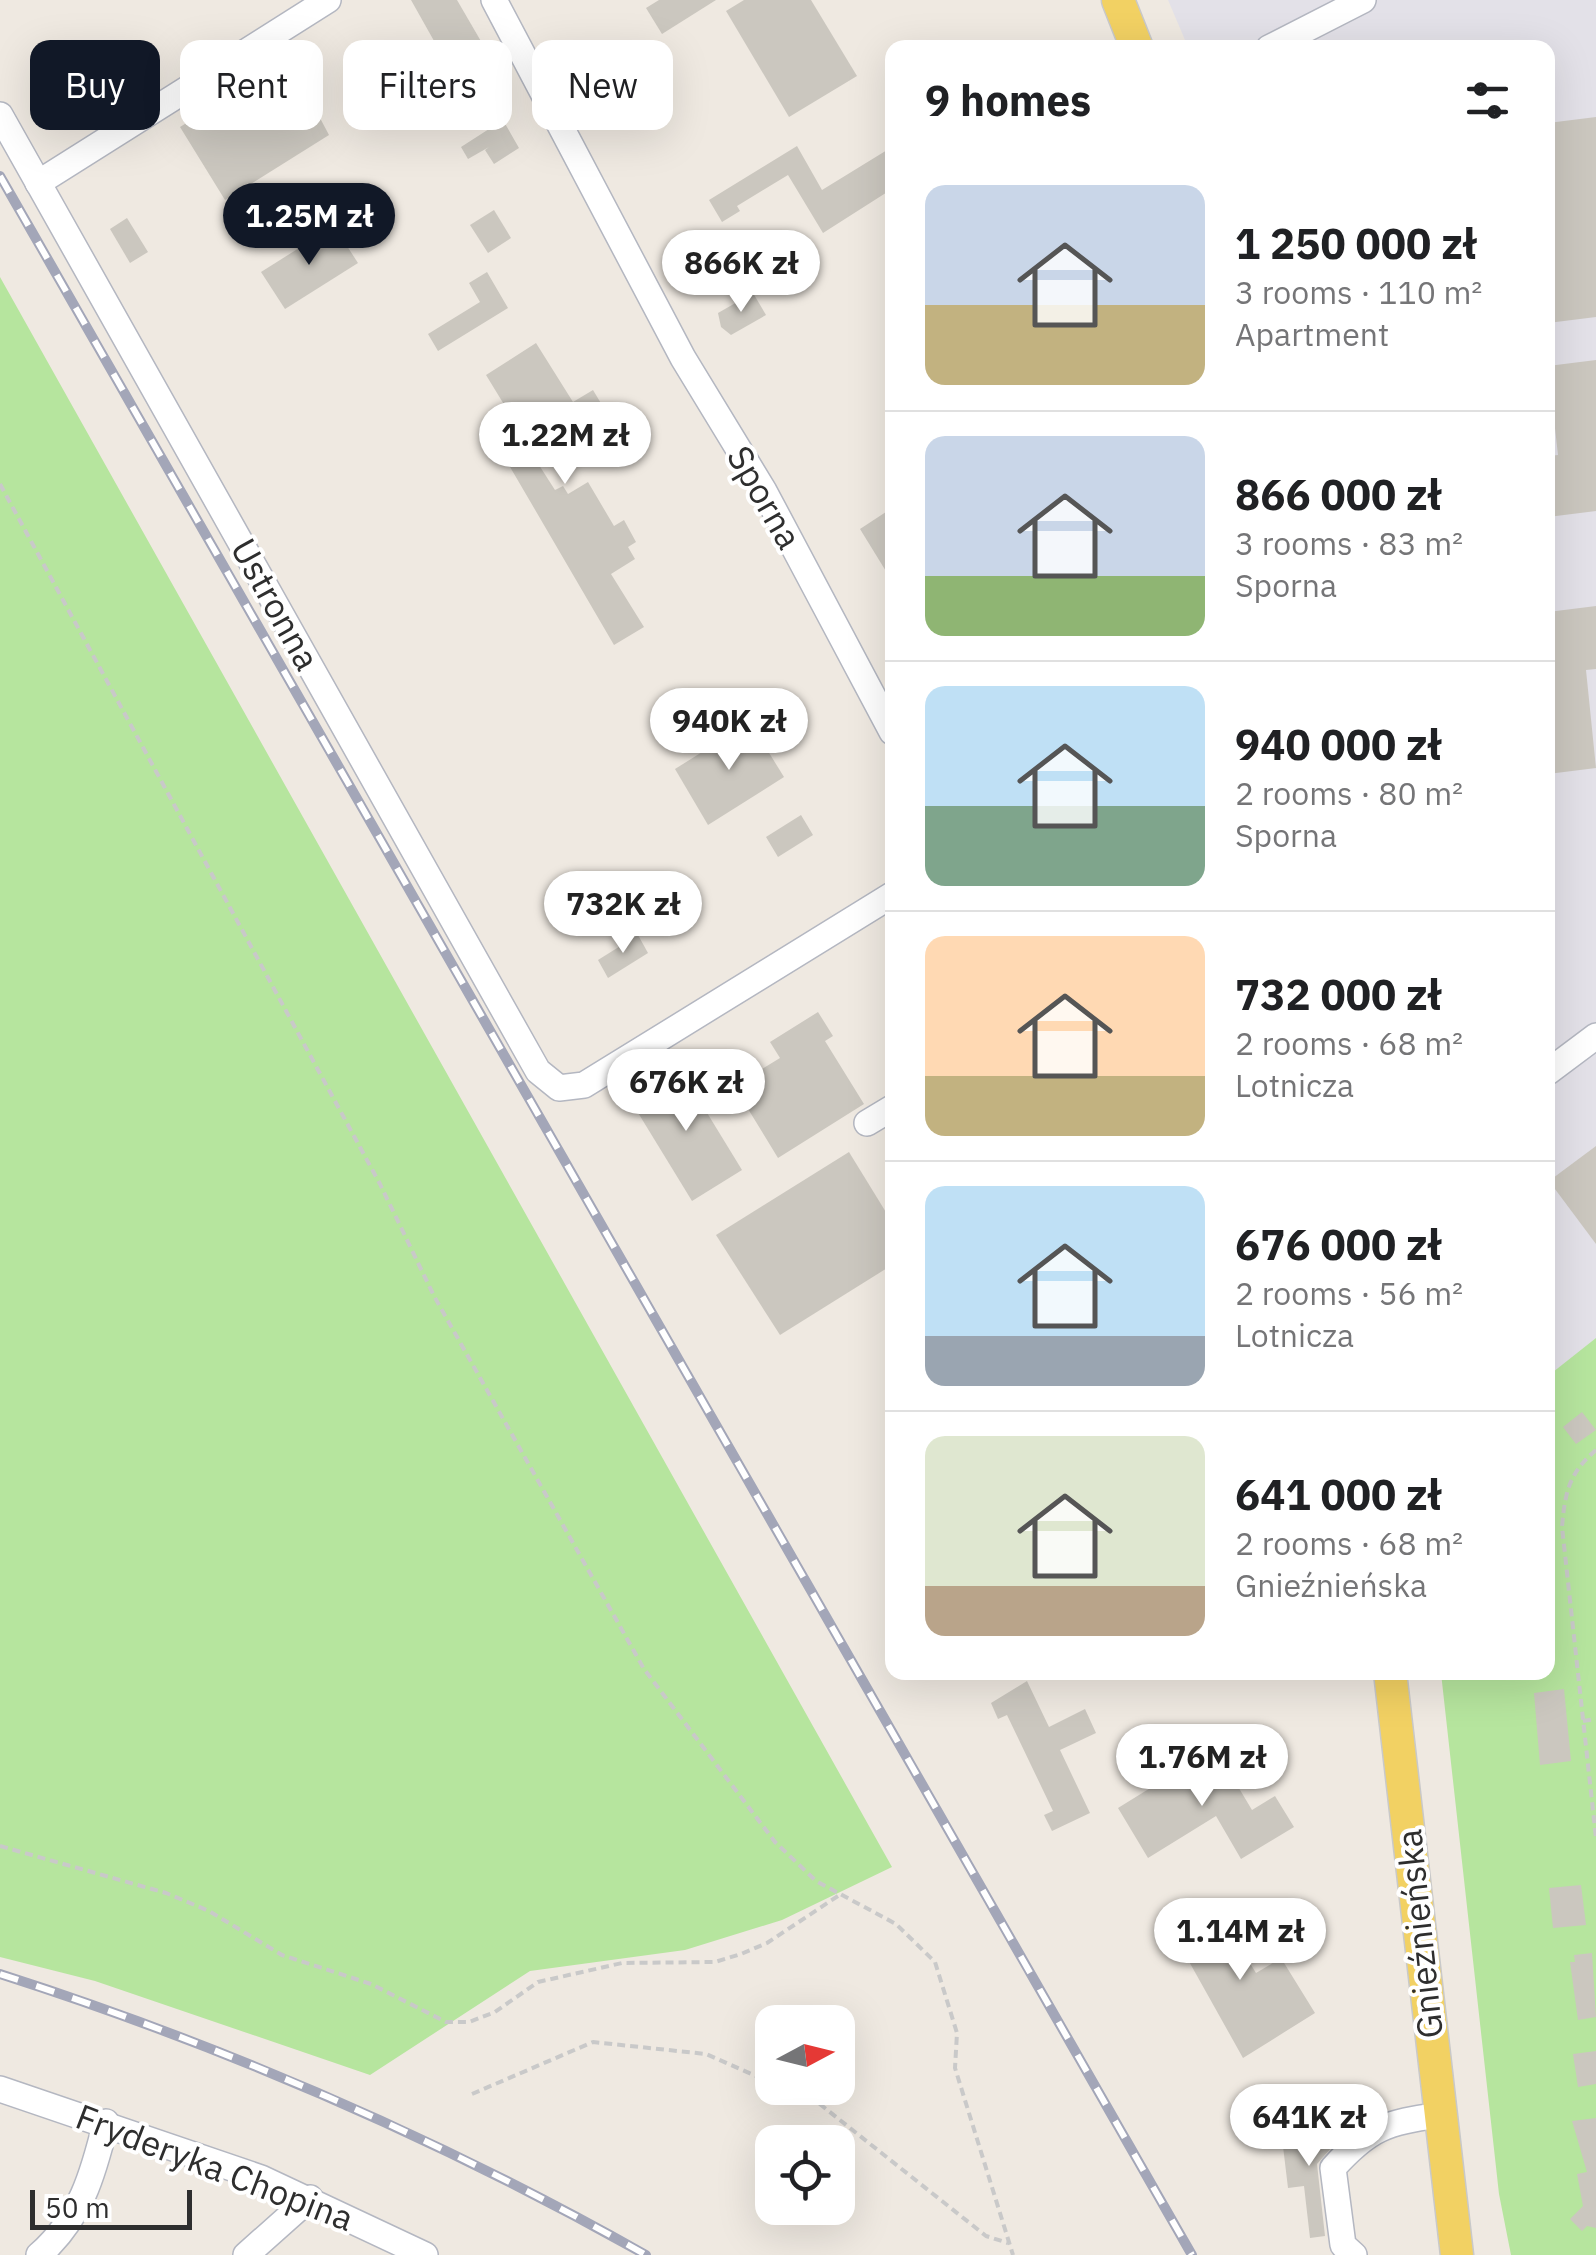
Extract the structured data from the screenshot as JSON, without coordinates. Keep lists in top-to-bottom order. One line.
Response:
{"streets":{"main road":["Gnieźnieńska"],"street":["Sporna","Ustronna","Fryderyka Chopina"]},"scale_bar":"50 m","north":"right","page":{"chip":["Buy","Rent","Filters","New"],"heading":"9 homes","list":[{"name":"1 250 000 zł","note":"3 rooms · 110 m² · Apartment"},{"name":"866 000 zł","note":"3 rooms · 83 m² · Sporna"},{"name":"940 000 zł","note":"2 rooms · 80 m² · Sporna"},{"name":"732 000 zł","note":"2 rooms · 68 m² · Lotnicza"},{"name":"676 000 zł","note":"2 rooms · 56 m² · Lotnicza"},{"name":"641 000 zł","note":"2 rooms · 68 m² · Gnieźnieńska"}],"price":["1.25M zł","866K zł","1.22M zł","940K zł","732K zł","676K zł","1.76M zł","1.14M zł","641K zł"],"scale":"50 m"}}
